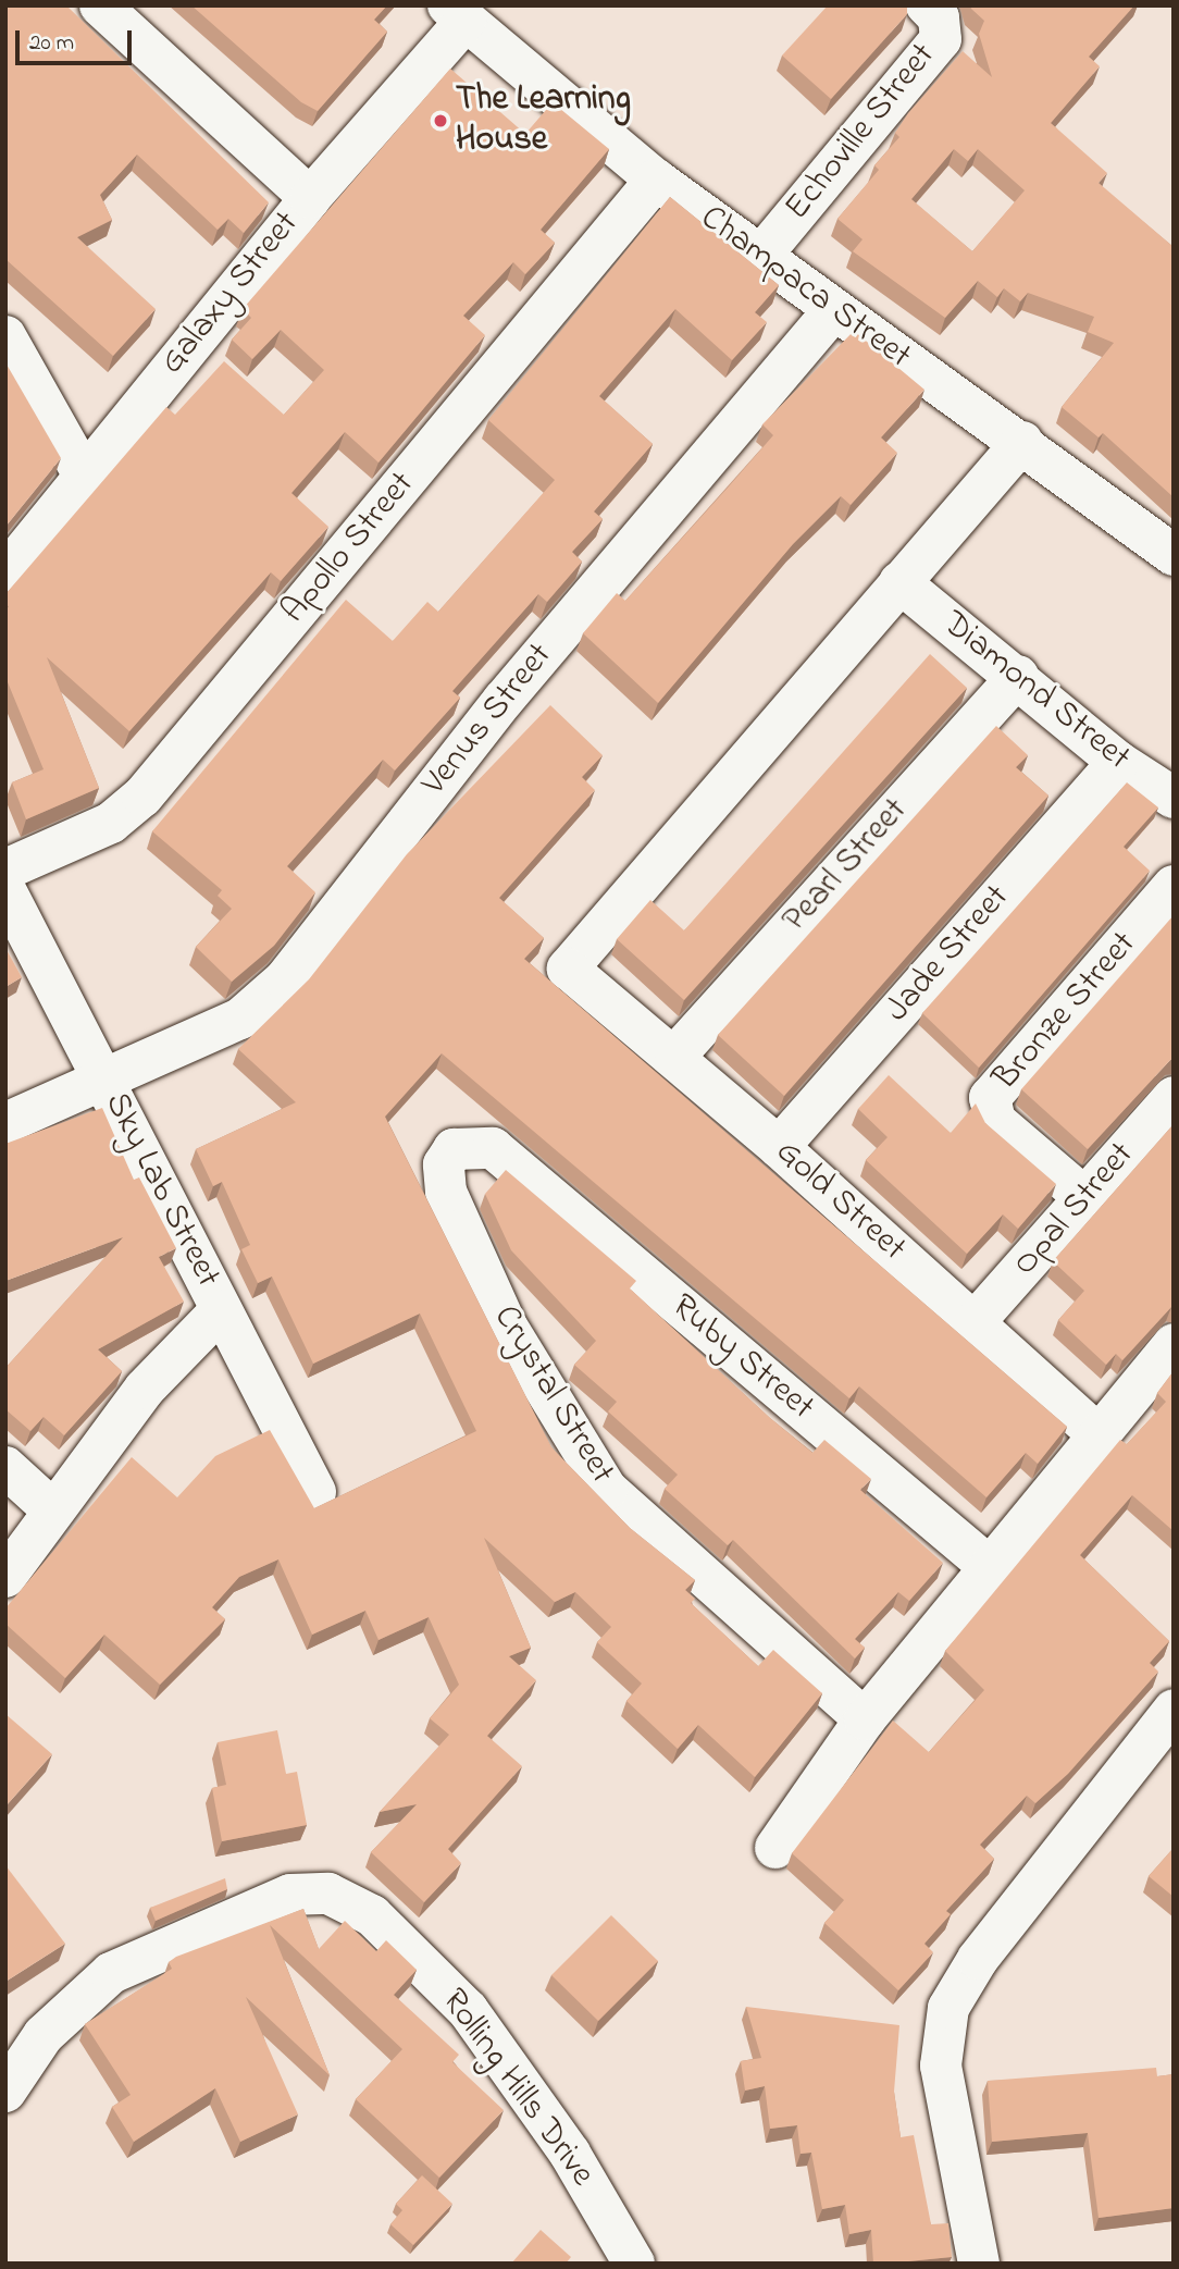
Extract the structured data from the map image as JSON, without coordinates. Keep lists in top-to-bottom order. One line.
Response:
{"streets":{"street":["Echoville Street","Champaca Street","Galaxy Street","Apollo Street","Diamond Street","Venus Street","Pearl Street","Jade Street","Bronze Street","Sky Lab Street","Gold Street","Opal Street","Ruby Street","Crystal Street","Rolling Hills Drive"]},"crossings":[["Echoville Street","Champaca Street"],["Champaca Street","Galaxy Street"],["Champaca Street","Apollo Street"],["Champaca Street","Venus Street"],["Diamond Street","Pearl Street"],["Diamond Street","Jade Street"],["Diamond Street","Gold Street"],["Venus Street","Sky Lab Street"],["Pearl Street","Gold Street"],["Jade Street","Gold Street"],["Bronze Street","Opal Street"],["Gold Street","Opal Street"],["Ruby Street","Crystal Street"]],"places":["The Learning House"],"scale_bar":"20 m"}
